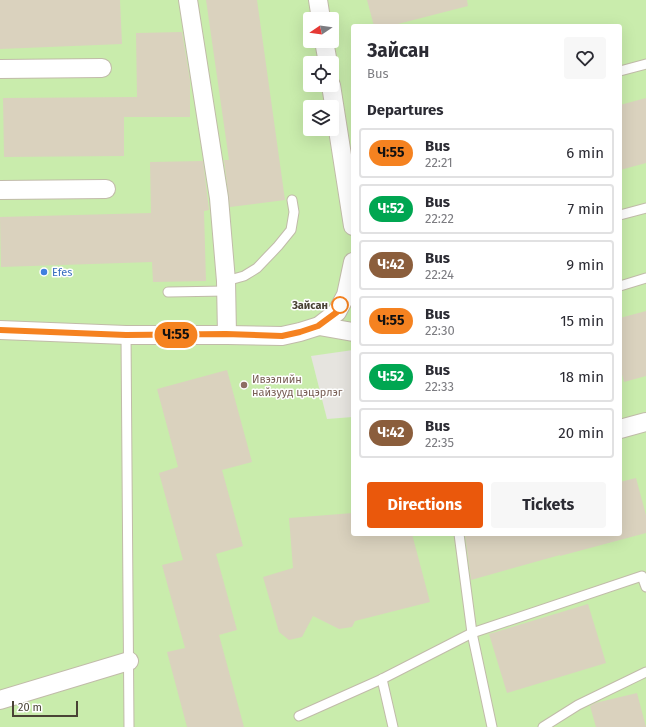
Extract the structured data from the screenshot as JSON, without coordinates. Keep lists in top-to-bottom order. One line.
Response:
{"places":["Efes","Зайсан","Ивээлийн найзууд цэцэрлэг"],"lines":["bus line Ч:55"],"scale_bar":"20 m","north":"left","page":{"on_map":"Ч:55","heading":[["Зайсан","Bus"],"Departures"],"list":[{"mark":"Ч:55","name":"Bus","note":"22:21","value":"6 min"},{"mark":"Ч:52","name":"Bus","note":"22:22","value":"7 min"},{"mark":"Ч:42","name":"Bus","note":"22:24","value":"9 min"},{"mark":"Ч:55","name":"Bus","note":"22:30","value":"15 min"},{"mark":"Ч:52","name":"Bus","note":"22:33","value":"18 min"},{"mark":"Ч:42","name":"Bus","note":"22:35","value":"20 min"}],"buttons":["Directions","Tickets"],"scale":"20 m"}}
